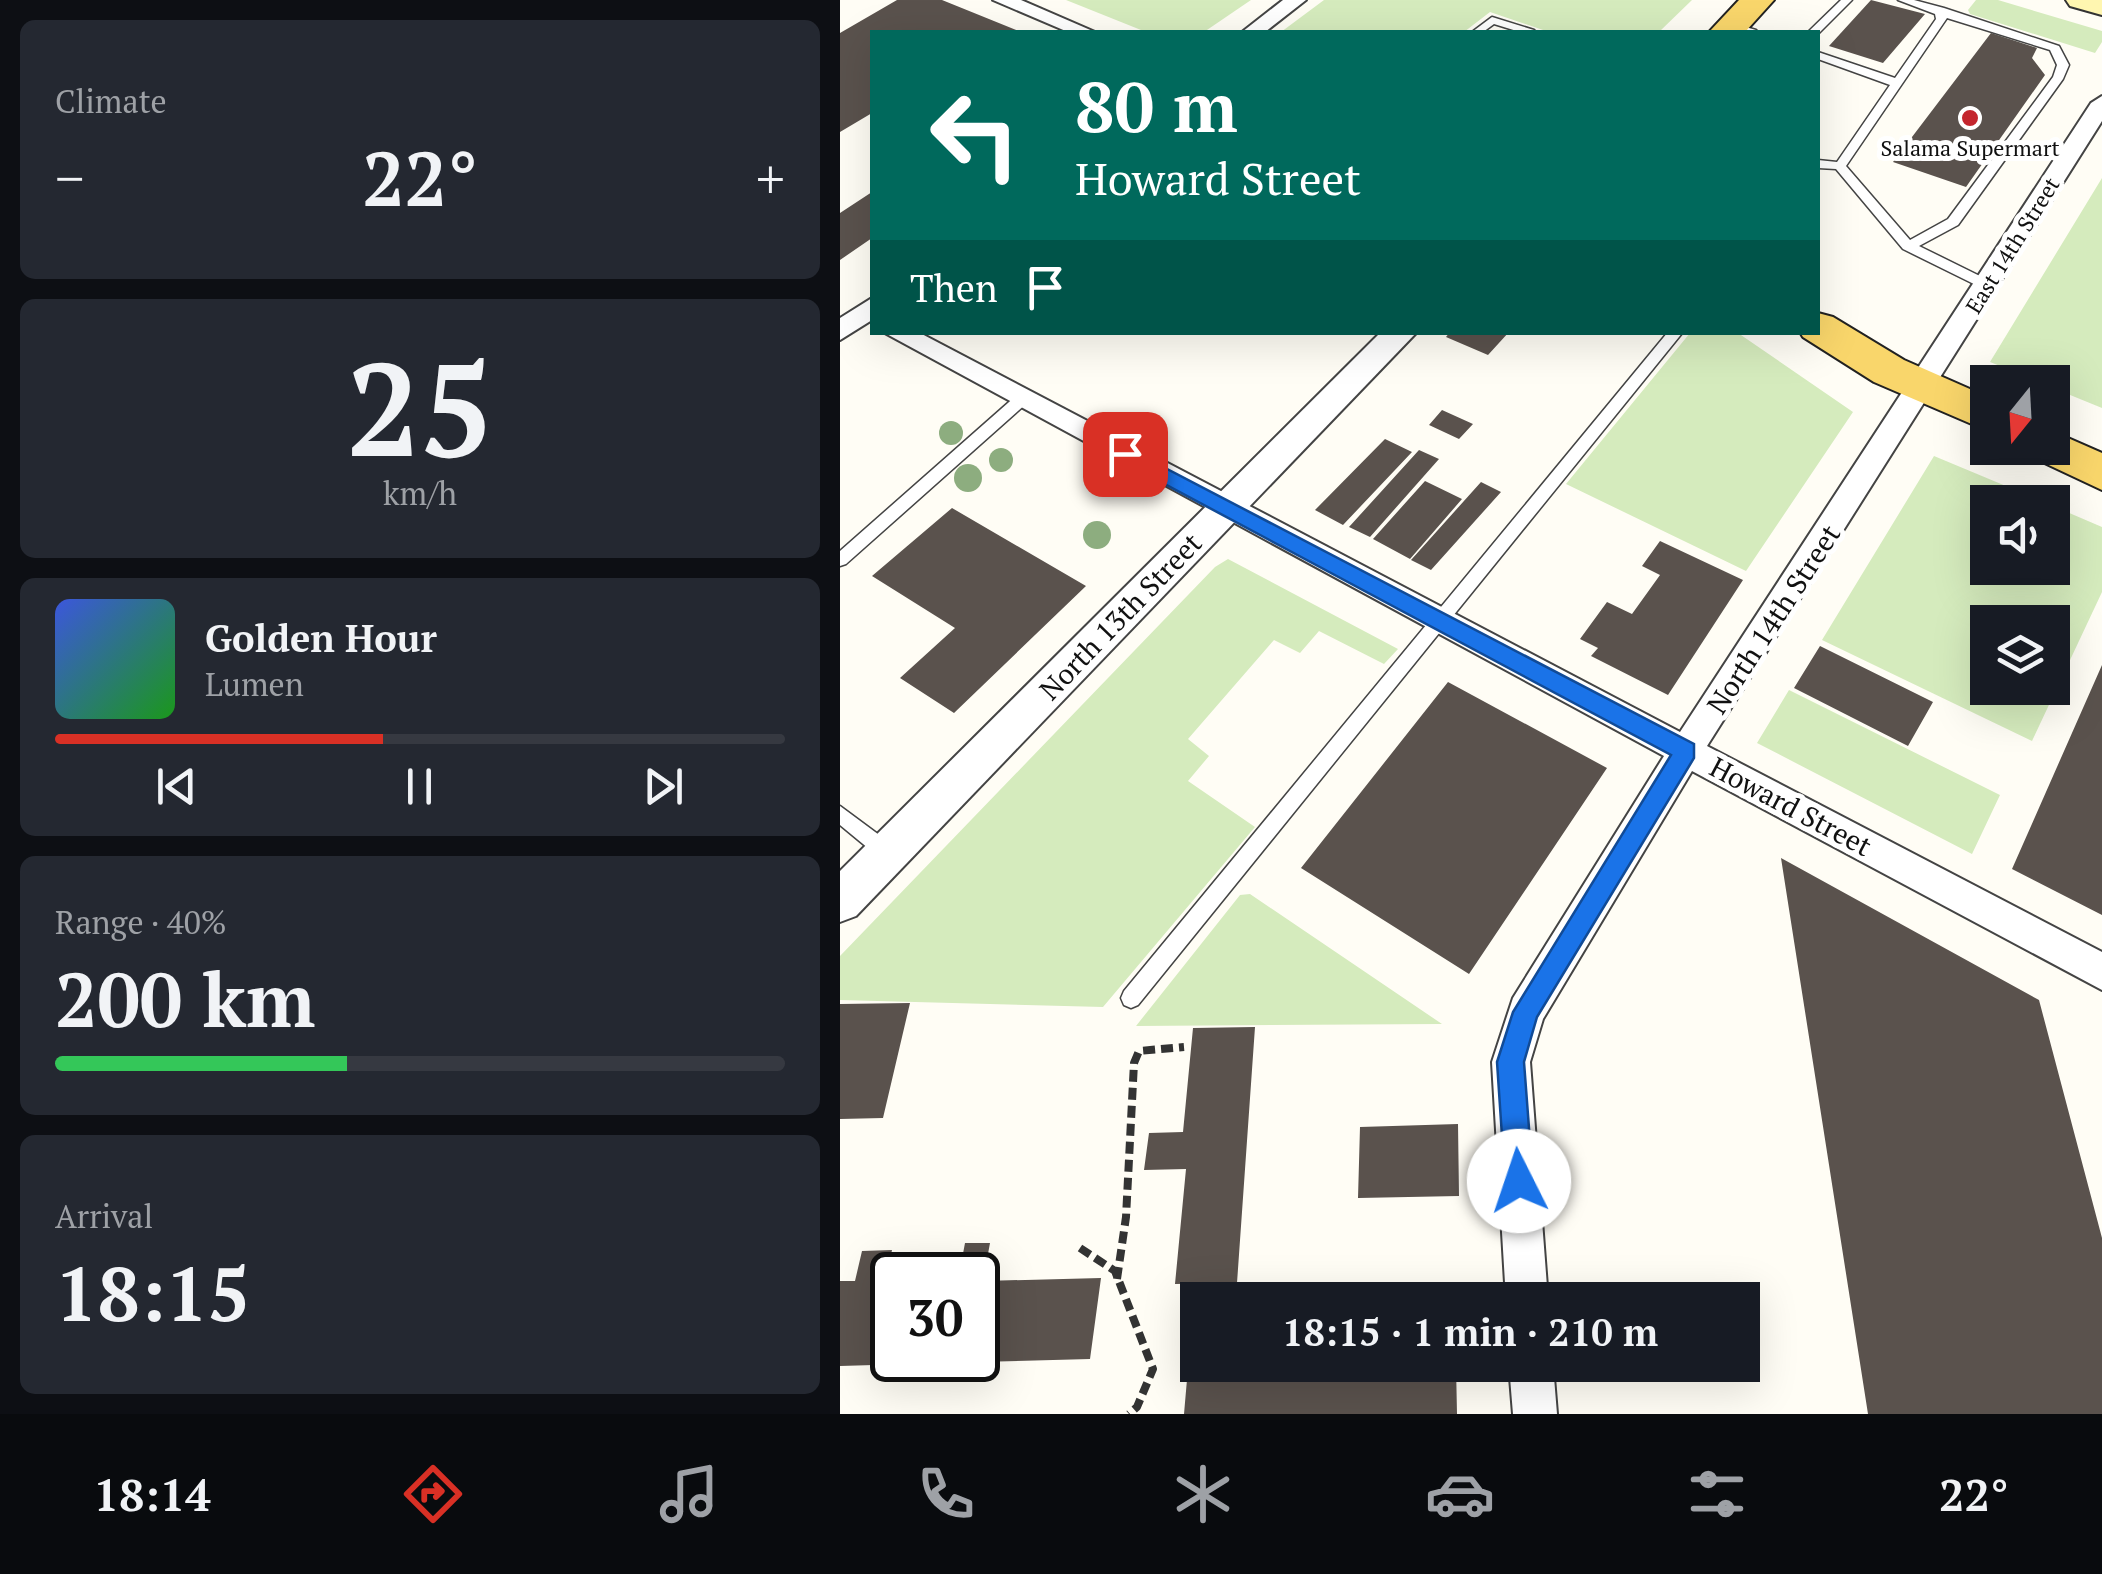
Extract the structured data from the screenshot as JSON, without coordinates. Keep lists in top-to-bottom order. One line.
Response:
{"streets":{"street":["East 14th Street","North 13th Street","North 14th Street","Howard Street"]},"crossings":[["East 14th Street","North 14th Street"],["North 13th Street","Howard Street"],["North 14th Street","Howard Street"]],"places":["Salama Supermart"],"north":"bottom","page":{"tile":["Climate",["25","km/h"],["Range · 40%","200 km"],["Arrival","18:15"]],"turn":["80 m","Howard Street"],"heat":["−","22°","+"],"then":"Then","song":["Golden Hour","Lumen"],"limit":"30","trip":"18:15 · 1 min · 210 m","tabs":["18:14","22°"]}}
